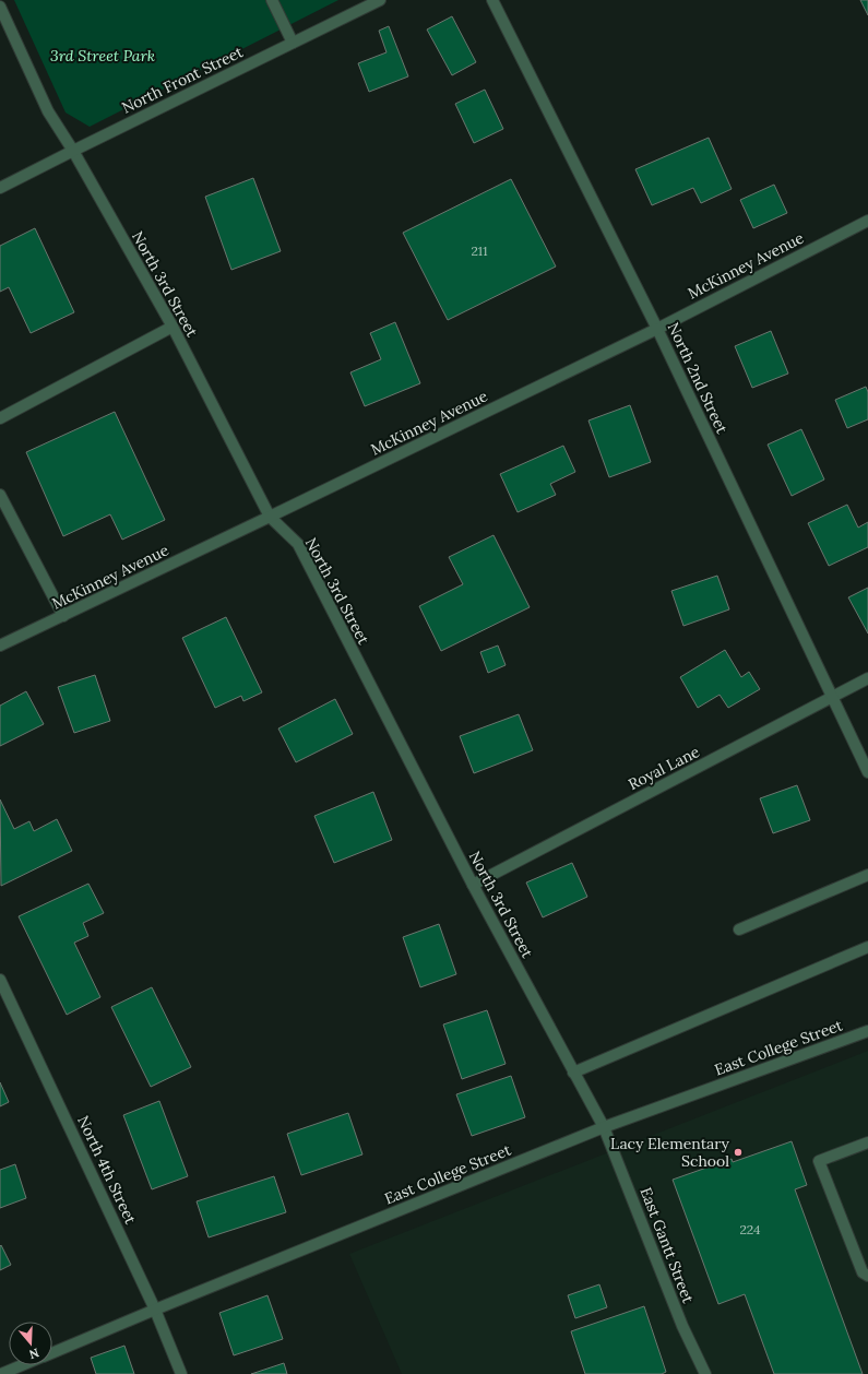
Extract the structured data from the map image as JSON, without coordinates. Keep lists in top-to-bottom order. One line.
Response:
{"streets":{"street":["North Front Street","McKinney Avenue","North 3rd Street","North 2nd Street","Royal Lane","East College Street","North 4th Street","East Gantt Street"]},"crossings":[["North Front Street","North 3rd Street"],["McKinney Avenue","North 3rd Street"],["McKinney Avenue","North 2nd Street"],["North 3rd Street","Royal Lane"],["North 3rd Street","East College Street"],["North 3rd Street","East Gantt Street"],["North 2nd Street","Royal Lane"],["East College Street","North 4th Street"],["East College Street","East Gantt Street"]],"parks":["3rd Street Park"],"places":["Lacy Elementary School"],"house_numbers":["211","224"],"north":"bottom"}
